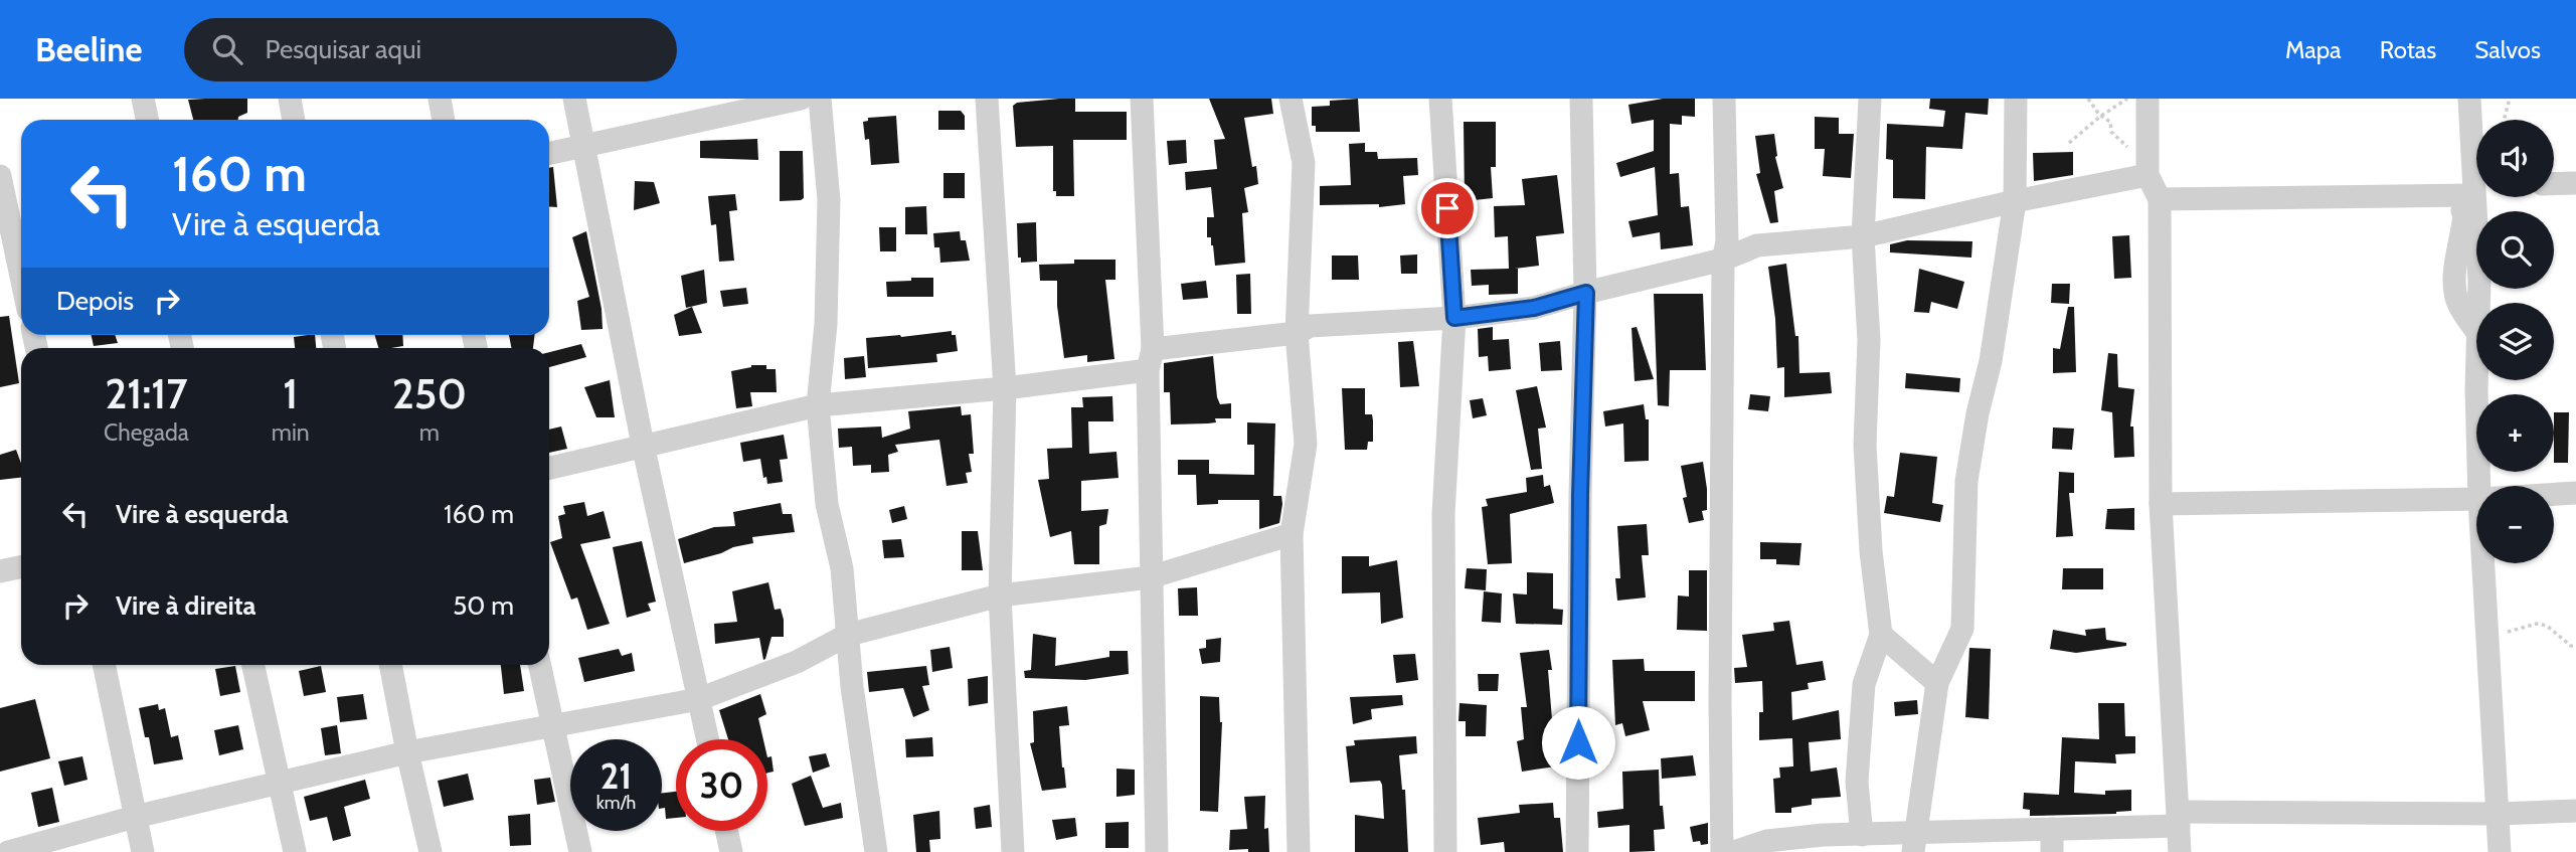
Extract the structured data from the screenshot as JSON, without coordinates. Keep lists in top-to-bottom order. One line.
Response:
{"page":{"header":"Beeline","search":"Pesquisar aqui","nav":["Mapa","Rotas","Salvos"],"map_buttons":["+","−"],"turn":["160 m","Vire à esquerda"],"then":"Depois","eta":["21:17","Chegada","1","min","250","m"],"list":[{"name":"Vire à esquerda","value":"160 m"},{"name":"Vire à direita","value":"50 m"}],"speed":"21 km/h","limit":"30"}}
